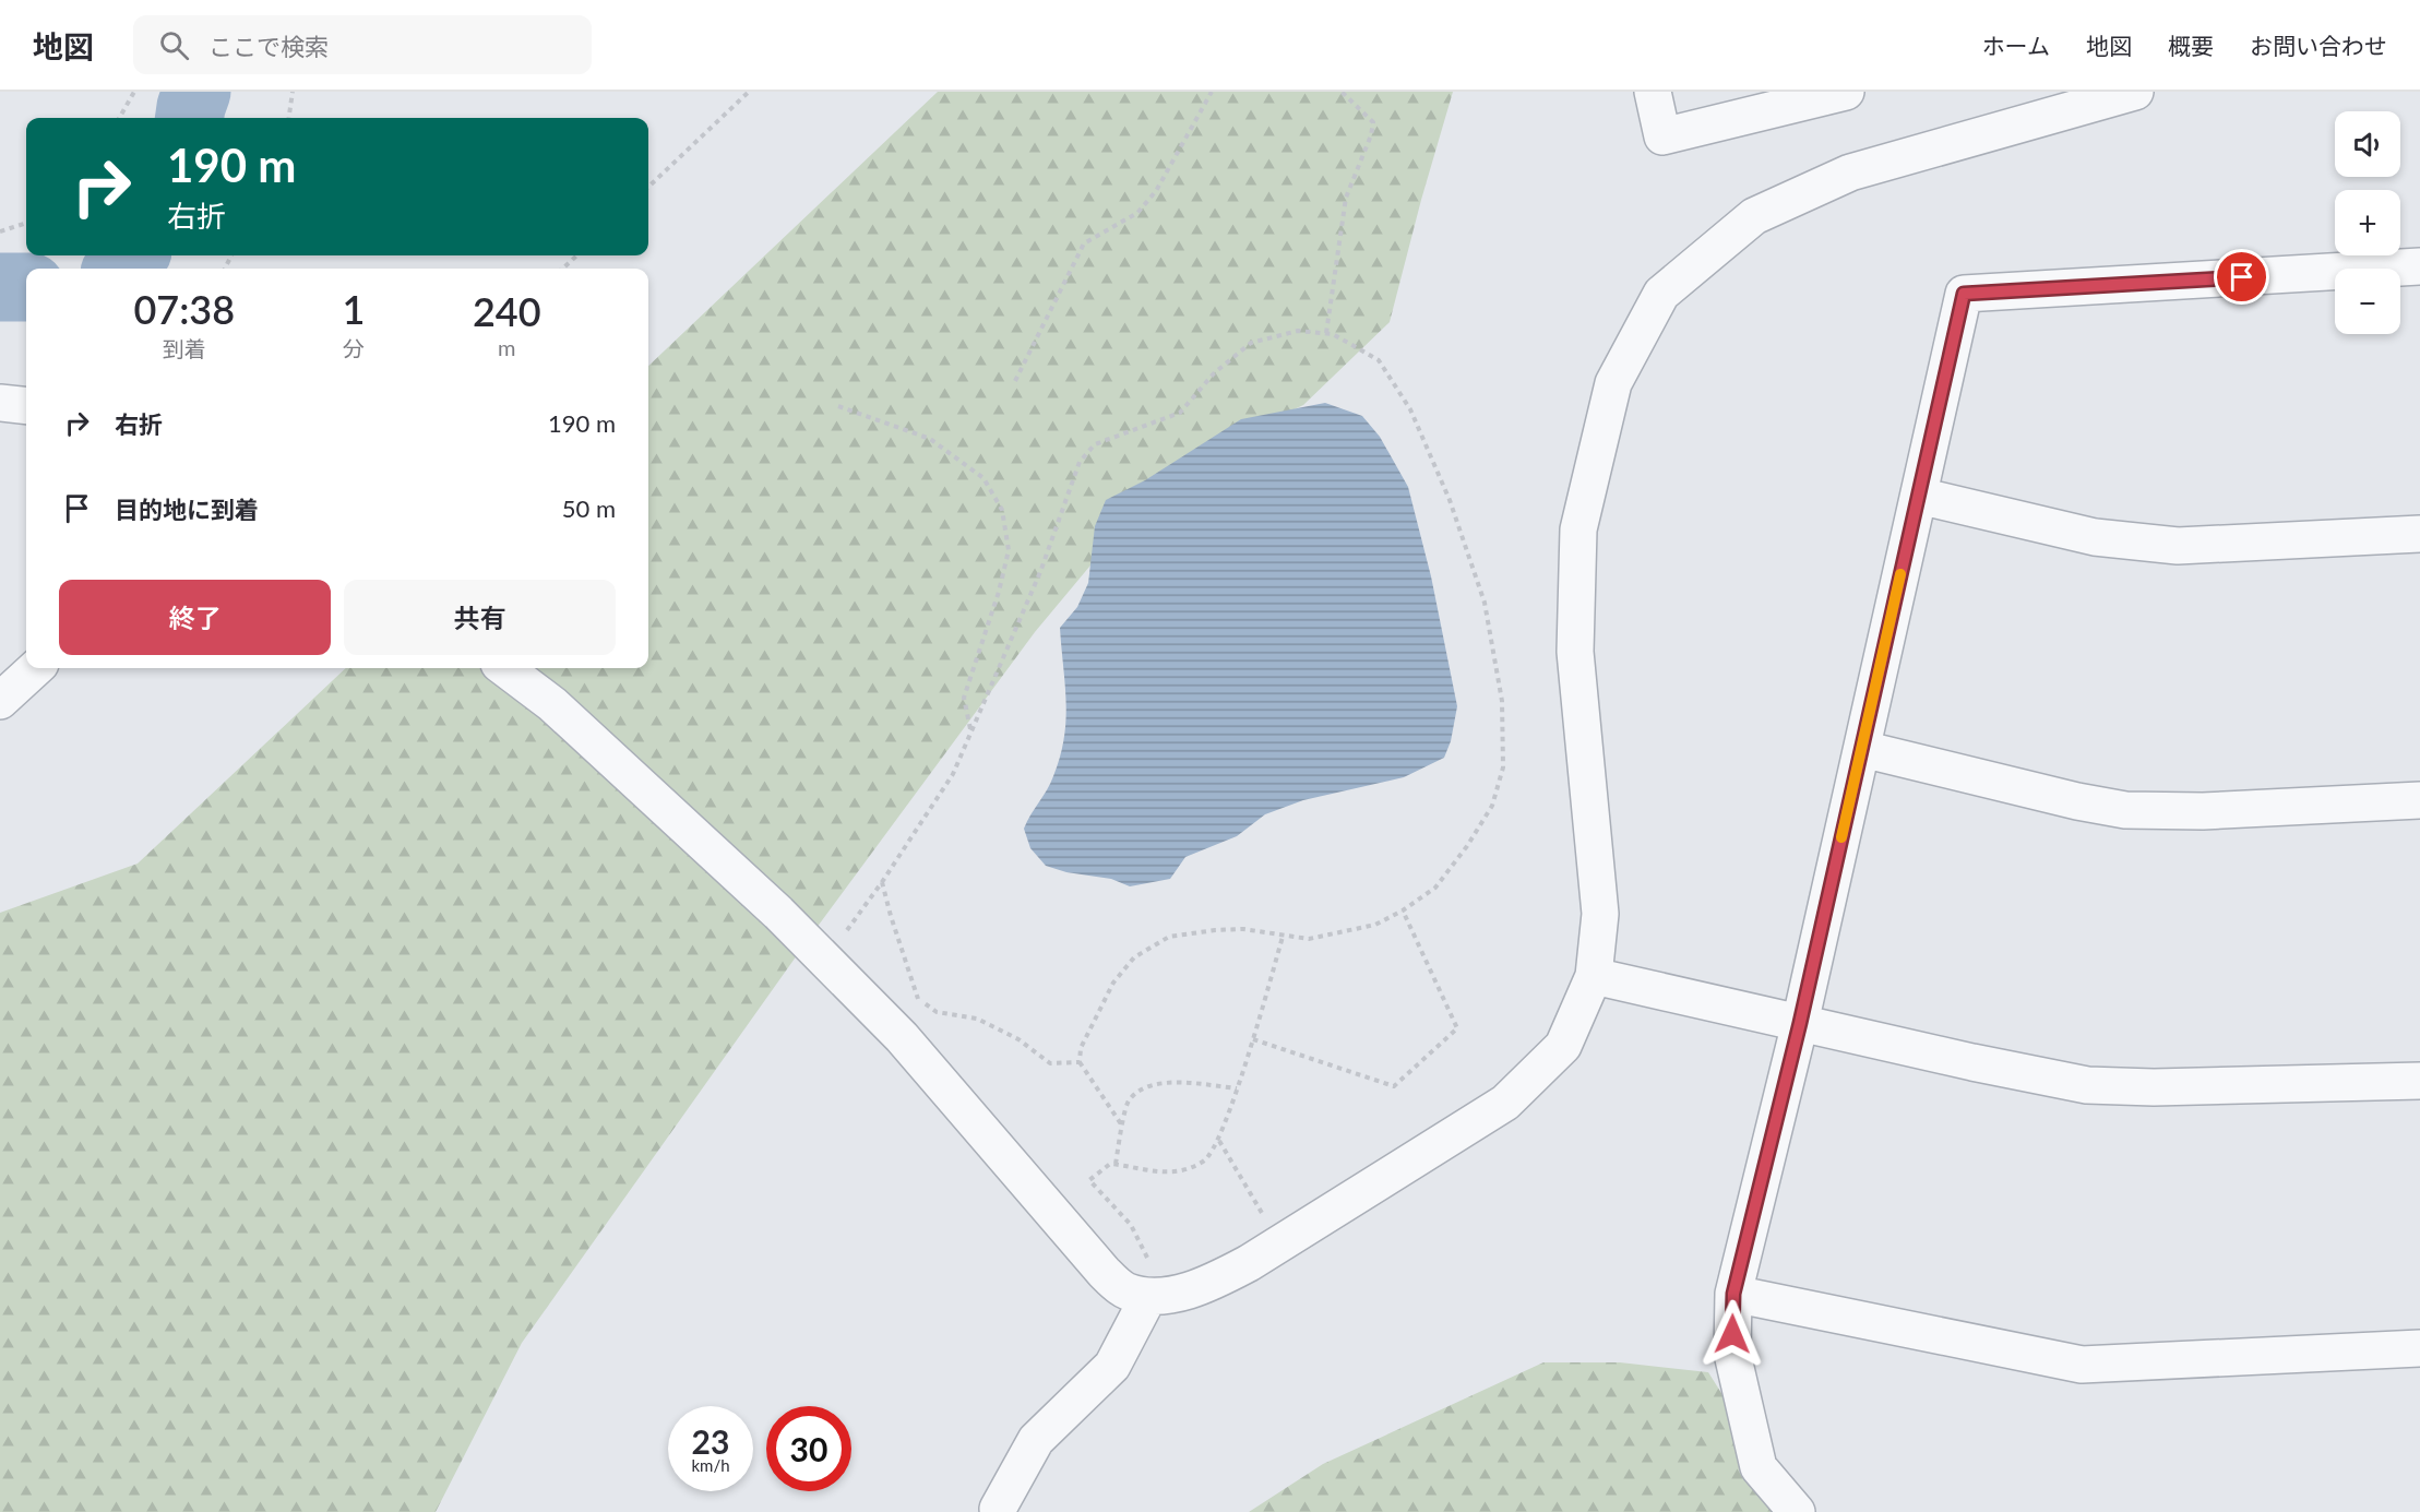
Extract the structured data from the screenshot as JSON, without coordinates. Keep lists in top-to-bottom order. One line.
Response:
{"page":{"header":"地図","search":"ここで検索","nav":["ホーム","地図","概要","お問い合わせ"],"map_buttons":["+","−"],"turn":["190 m","右折"],"eta":["07:38","到着","1","分","240","m"],"list":[{"name":"右折","value":"190 m"},{"name":"目的地に到着","value":"50 m"}],"buttons":["終了","共有"],"speed":"23 km/h","limit":"30"}}
